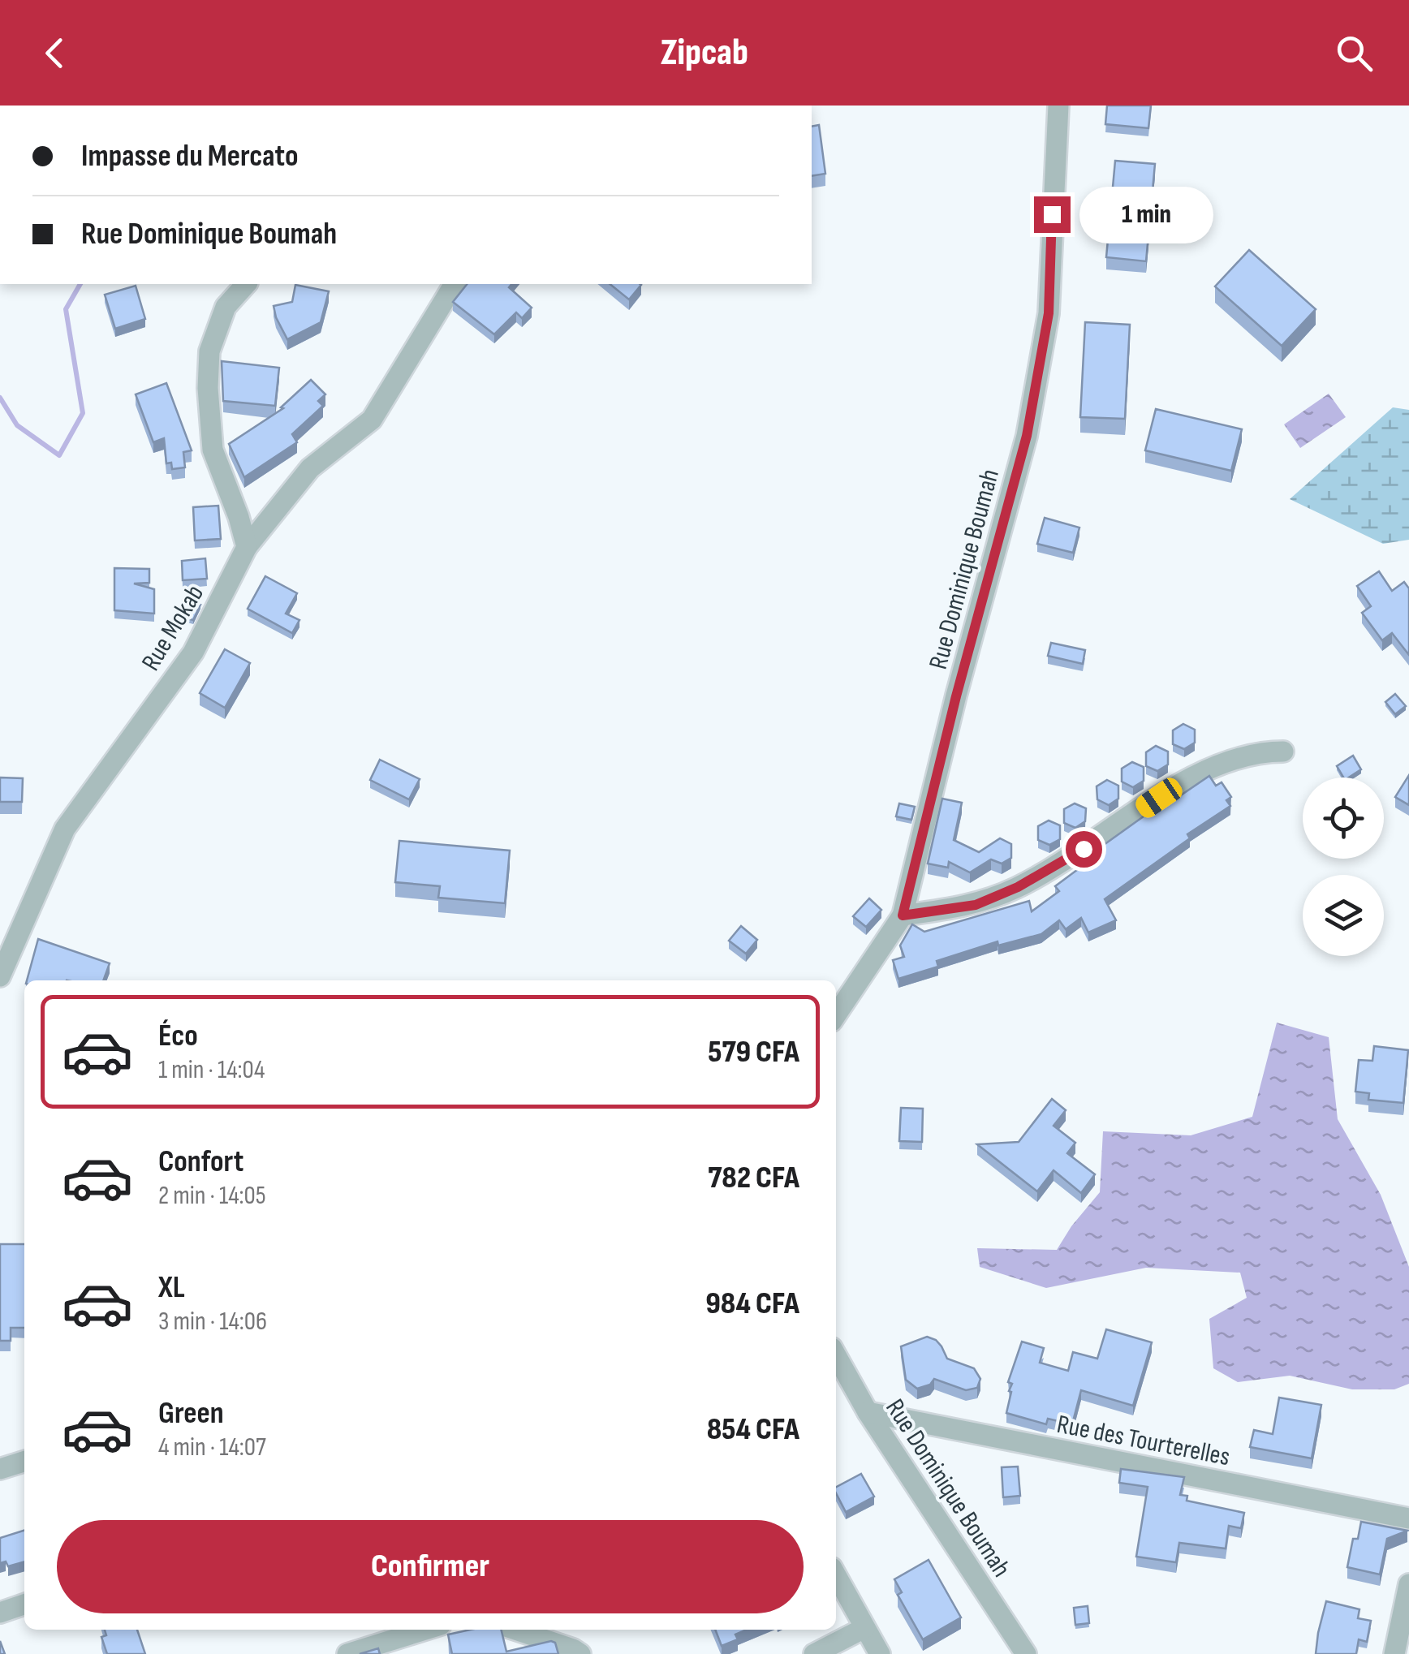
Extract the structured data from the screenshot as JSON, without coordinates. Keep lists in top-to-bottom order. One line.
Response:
{"streets":{"street":["Rue Dominique Boumah","Rue Mokab","Rue des Tourterelles"]},"crossings":[["Rue Dominique Boumah","Rue des Tourterelles"]],"page":{"header":"Zipcab","banner":["Impasse du Mercato","Rue Dominique Boumah"],"bubble":"1 min","list":[{"name":"Éco","note":"1 min · 14:04","value":"579 CFA"},{"name":"Confort","note":"2 min · 14:05","value":"782 CFA"},{"name":"XL","note":"3 min · 14:06","value":"984 CFA"},{"name":"Green","note":"4 min · 14:07","value":"854 CFA"}],"buttons":"Confirmer"}}
